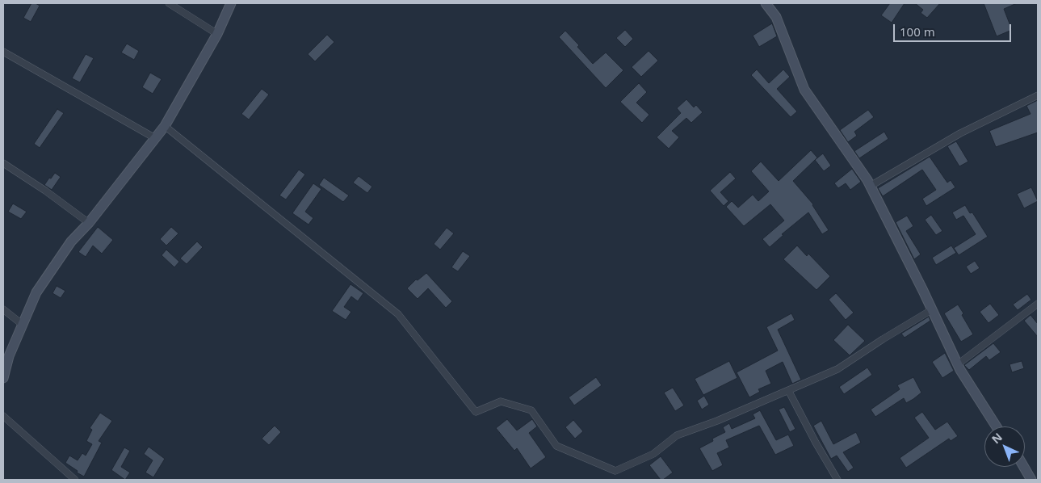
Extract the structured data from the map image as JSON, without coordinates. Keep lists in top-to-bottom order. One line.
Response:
{"scale_bar":"100 m","north":"top left"}
